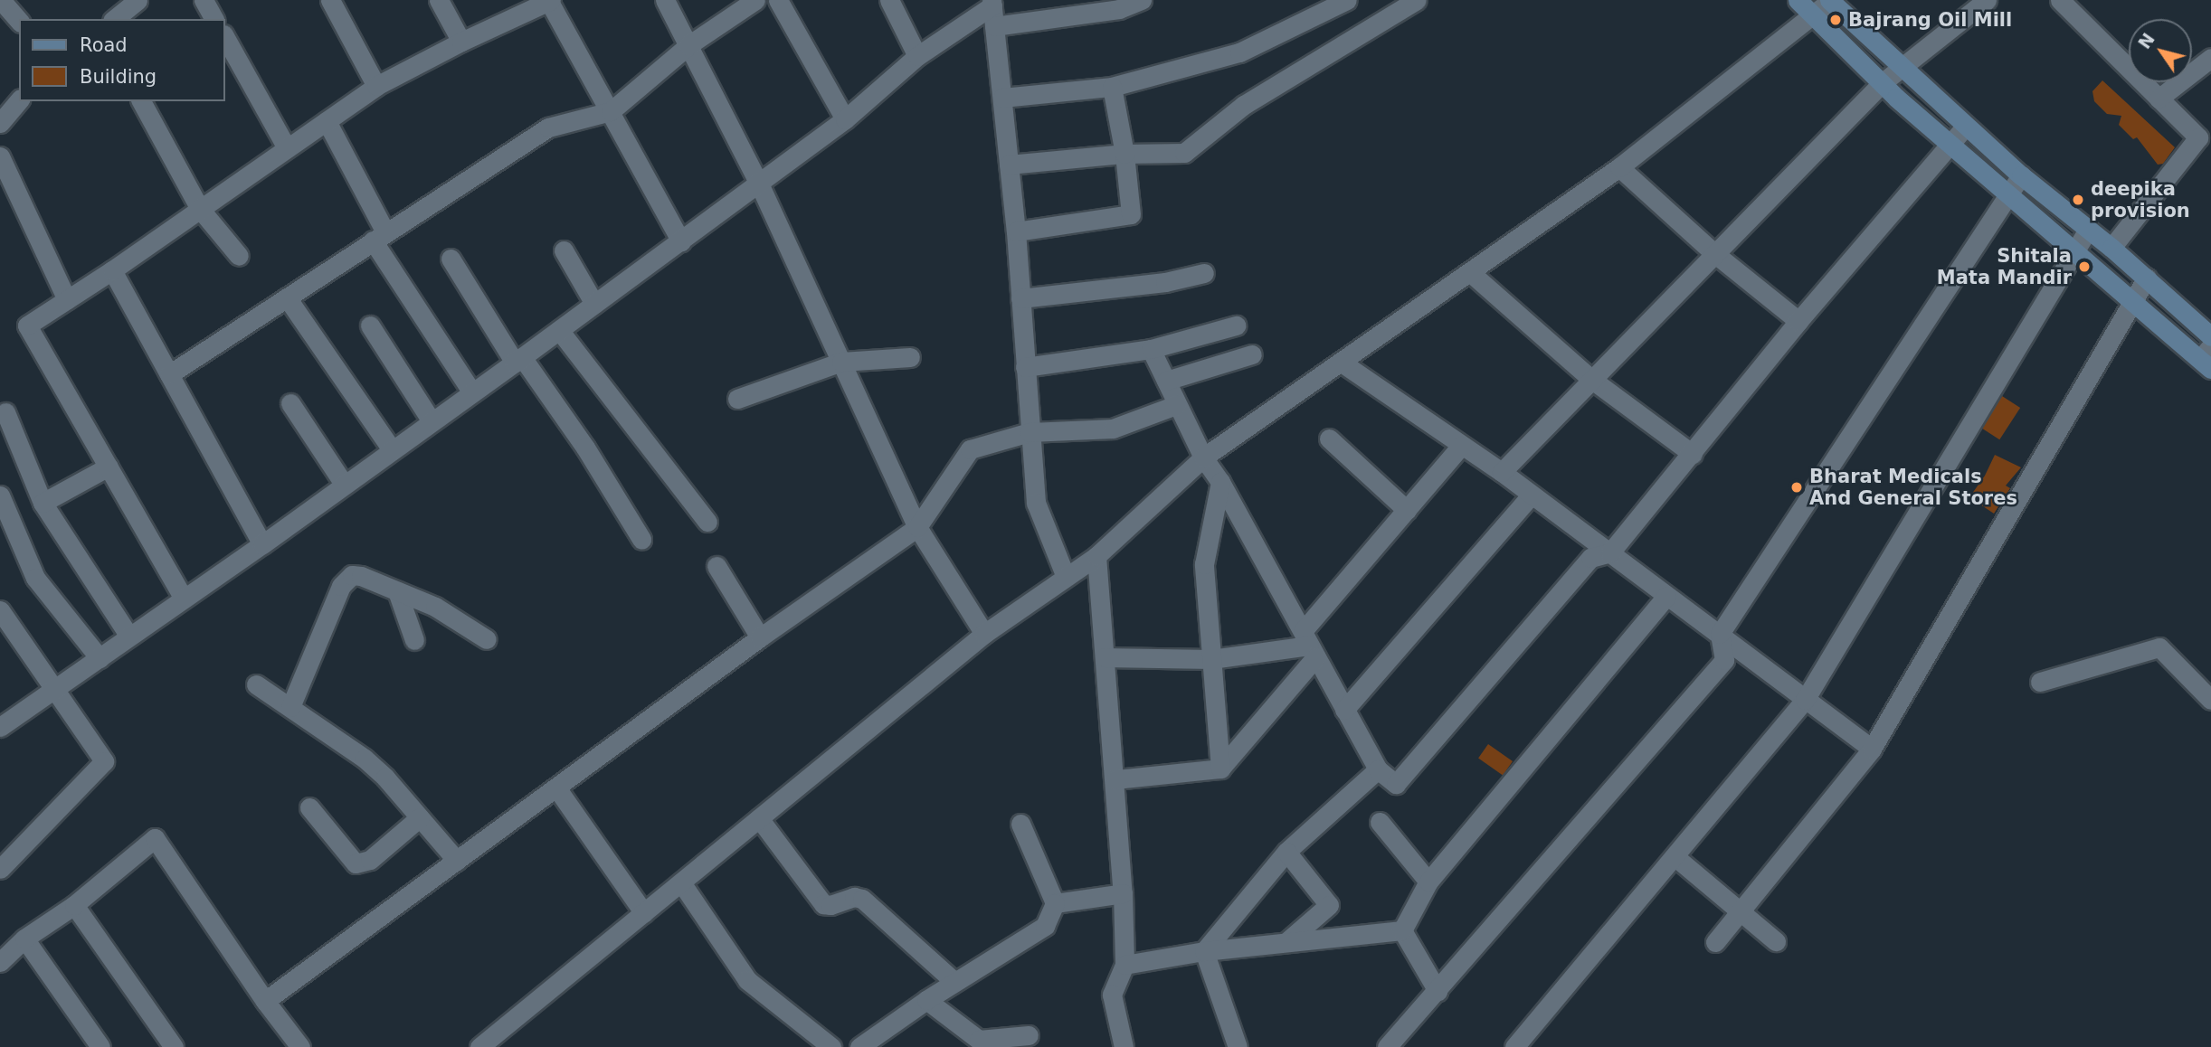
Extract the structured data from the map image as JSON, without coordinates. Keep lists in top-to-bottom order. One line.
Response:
{"places":["Bajrang Oil Mill","deepika provision","Shitala Mata Mandir","Bharat Medicals And General Stores"],"legend":["Road","Building"],"north":"top left"}
